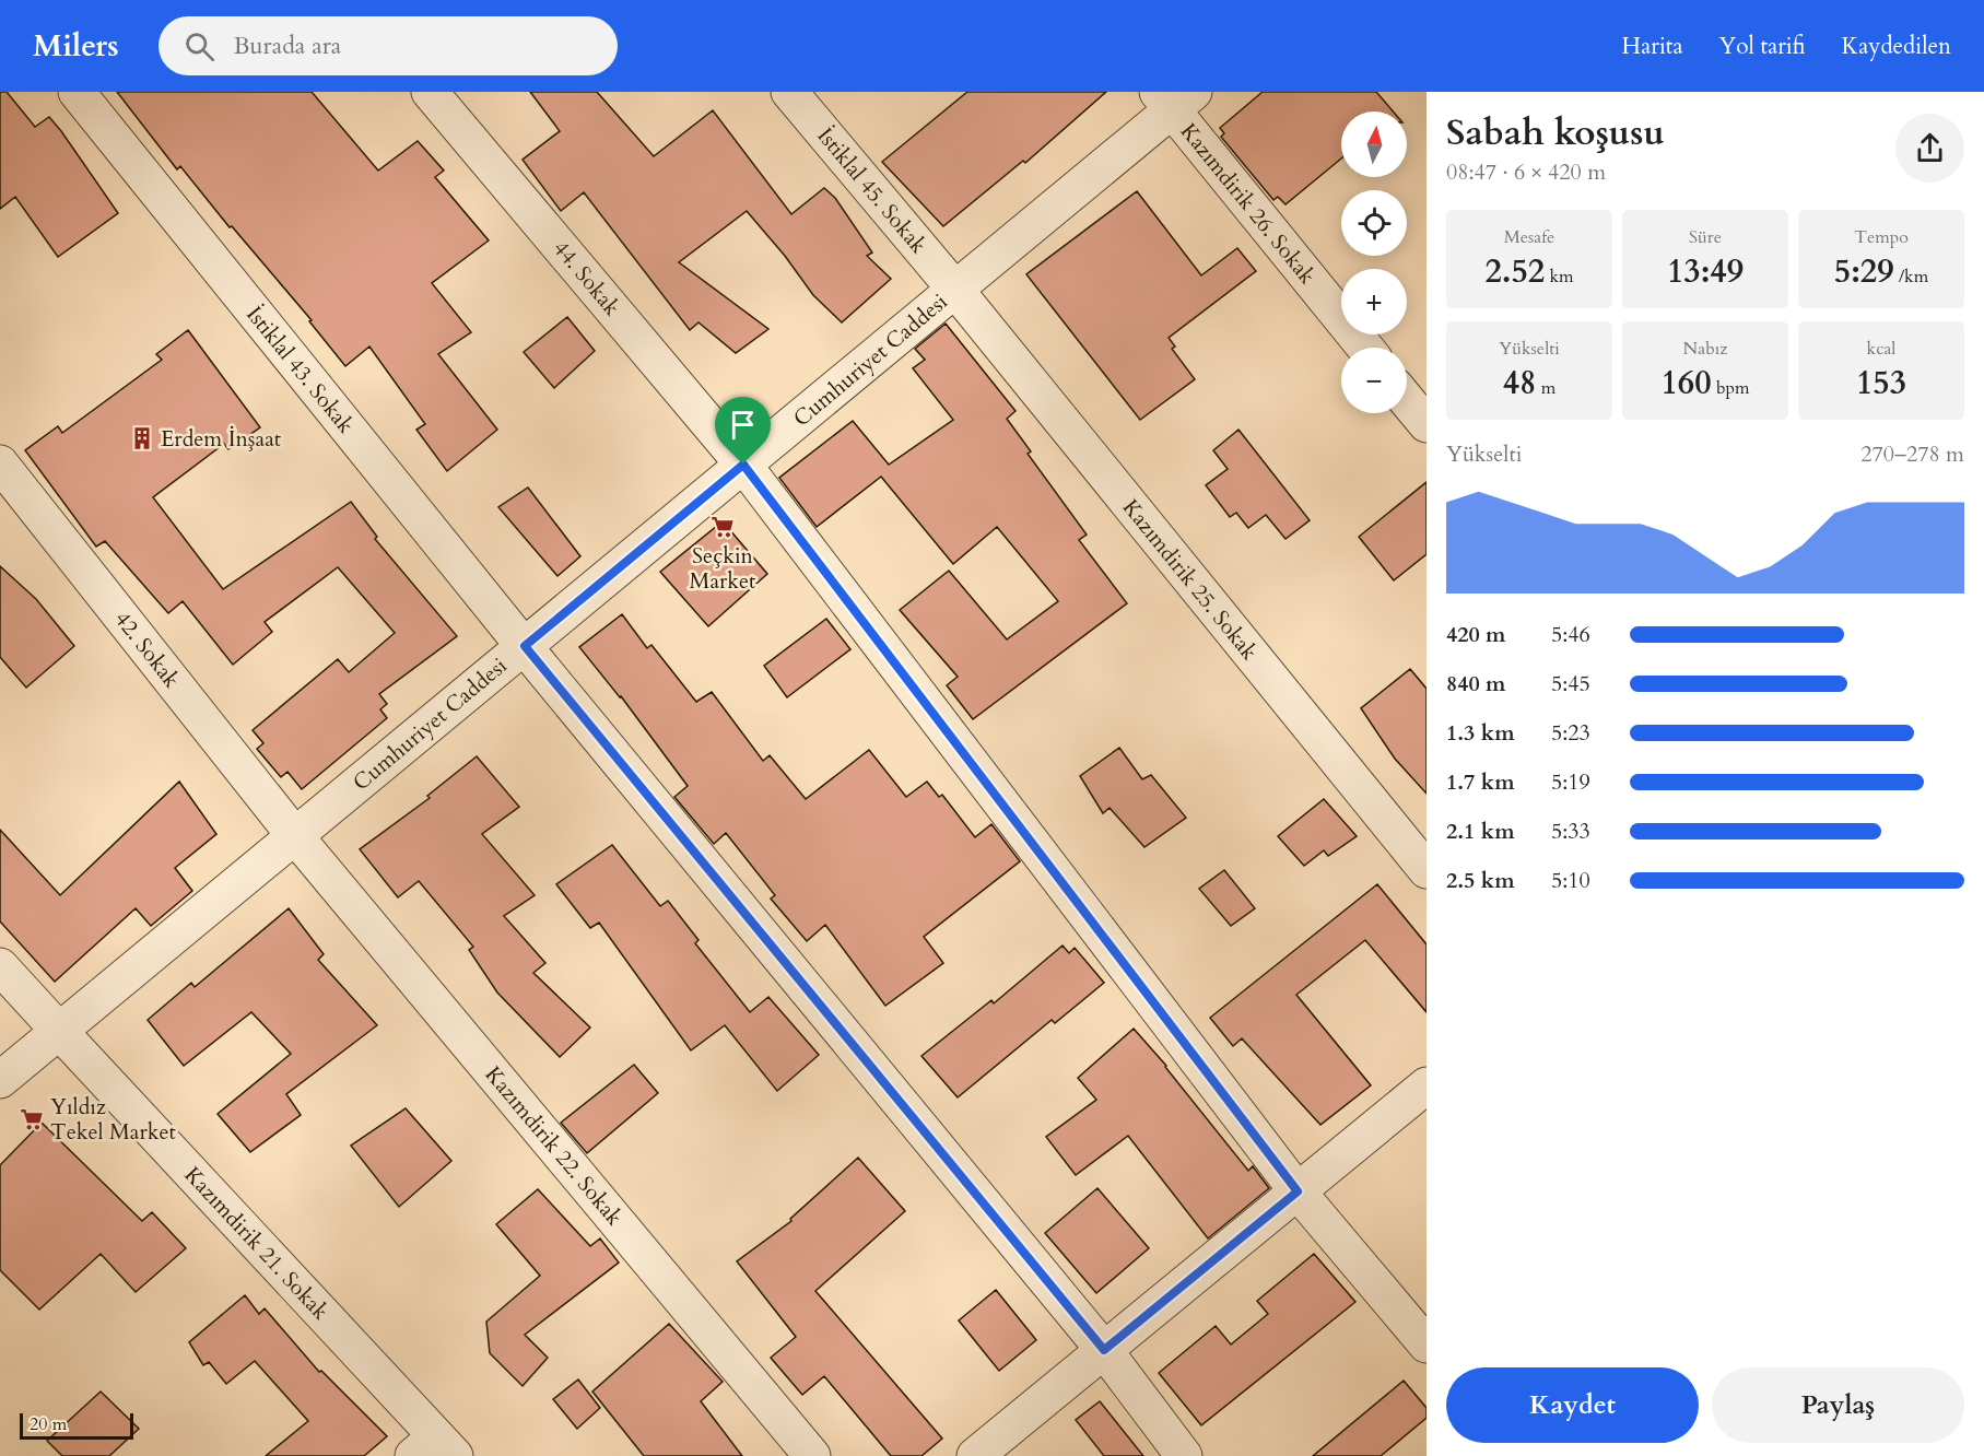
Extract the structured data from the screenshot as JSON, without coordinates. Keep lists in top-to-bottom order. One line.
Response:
{"streets":{"street":["İstiklal 45. Sokak","Kazımdirik 26. Sokak","44. Sokak","Cumhuriyet Caddesi","İstiklal 43. Sokak","Kazımdirik 25. Sokak","42. Sokak","Kazımdirik 22. Sokak","Kazımdirik 21. Sokak"]},"crossings":[["İstiklal 45. Sokak","Cumhuriyet Caddesi"],["İstiklal 45. Sokak","Kazımdirik 25. Sokak"],["Kazımdirik 26. Sokak","Cumhuriyet Caddesi"],["44. Sokak","Cumhuriyet Caddesi"],["Cumhuriyet Caddesi","İstiklal 43. Sokak"],["Cumhuriyet Caddesi","Kazımdirik 25. Sokak"],["Cumhuriyet Caddesi","42. Sokak"],["Cumhuriyet Caddesi","Kazımdirik 22. Sokak"],["Cumhuriyet Caddesi","Kazımdirik 21. Sokak"],["42. Sokak","Kazımdirik 22. Sokak"]],"places":{"building":["Erdem İnşaat"],"supermarket":["Seçkin Market","Yıldız Tekel Market"]},"scale_bar":"20 m","north":"top","page":{"header":"Milers","search":"Burada ara","nav":["Harita","Yol tarifi","Kaydedilen"],"heading":["Sabah koşusu","08:47 · 6 × 420 m"],"map_buttons":["+","−"],"stats":[["Mesafe","2.52 km"],["Süre","13:49"],["Tempo","5:29 /km"],["Yükselti","48 m"],["Nabız","160 bpm"],["kcal","153"]],"chart":["Yükselti","270–278 m"],"list":[{"name":"420 m","note":"5:46"},{"name":"840 m","note":"5:45"},{"name":"1.3 km","note":"5:23"},{"name":"1.7 km","note":"5:19"},{"name":"2.1 km","note":"5:33"},{"name":"2.5 km","note":"5:10"}],"buttons":["Kaydet","Paylaş"],"scale":"20 m"}}
